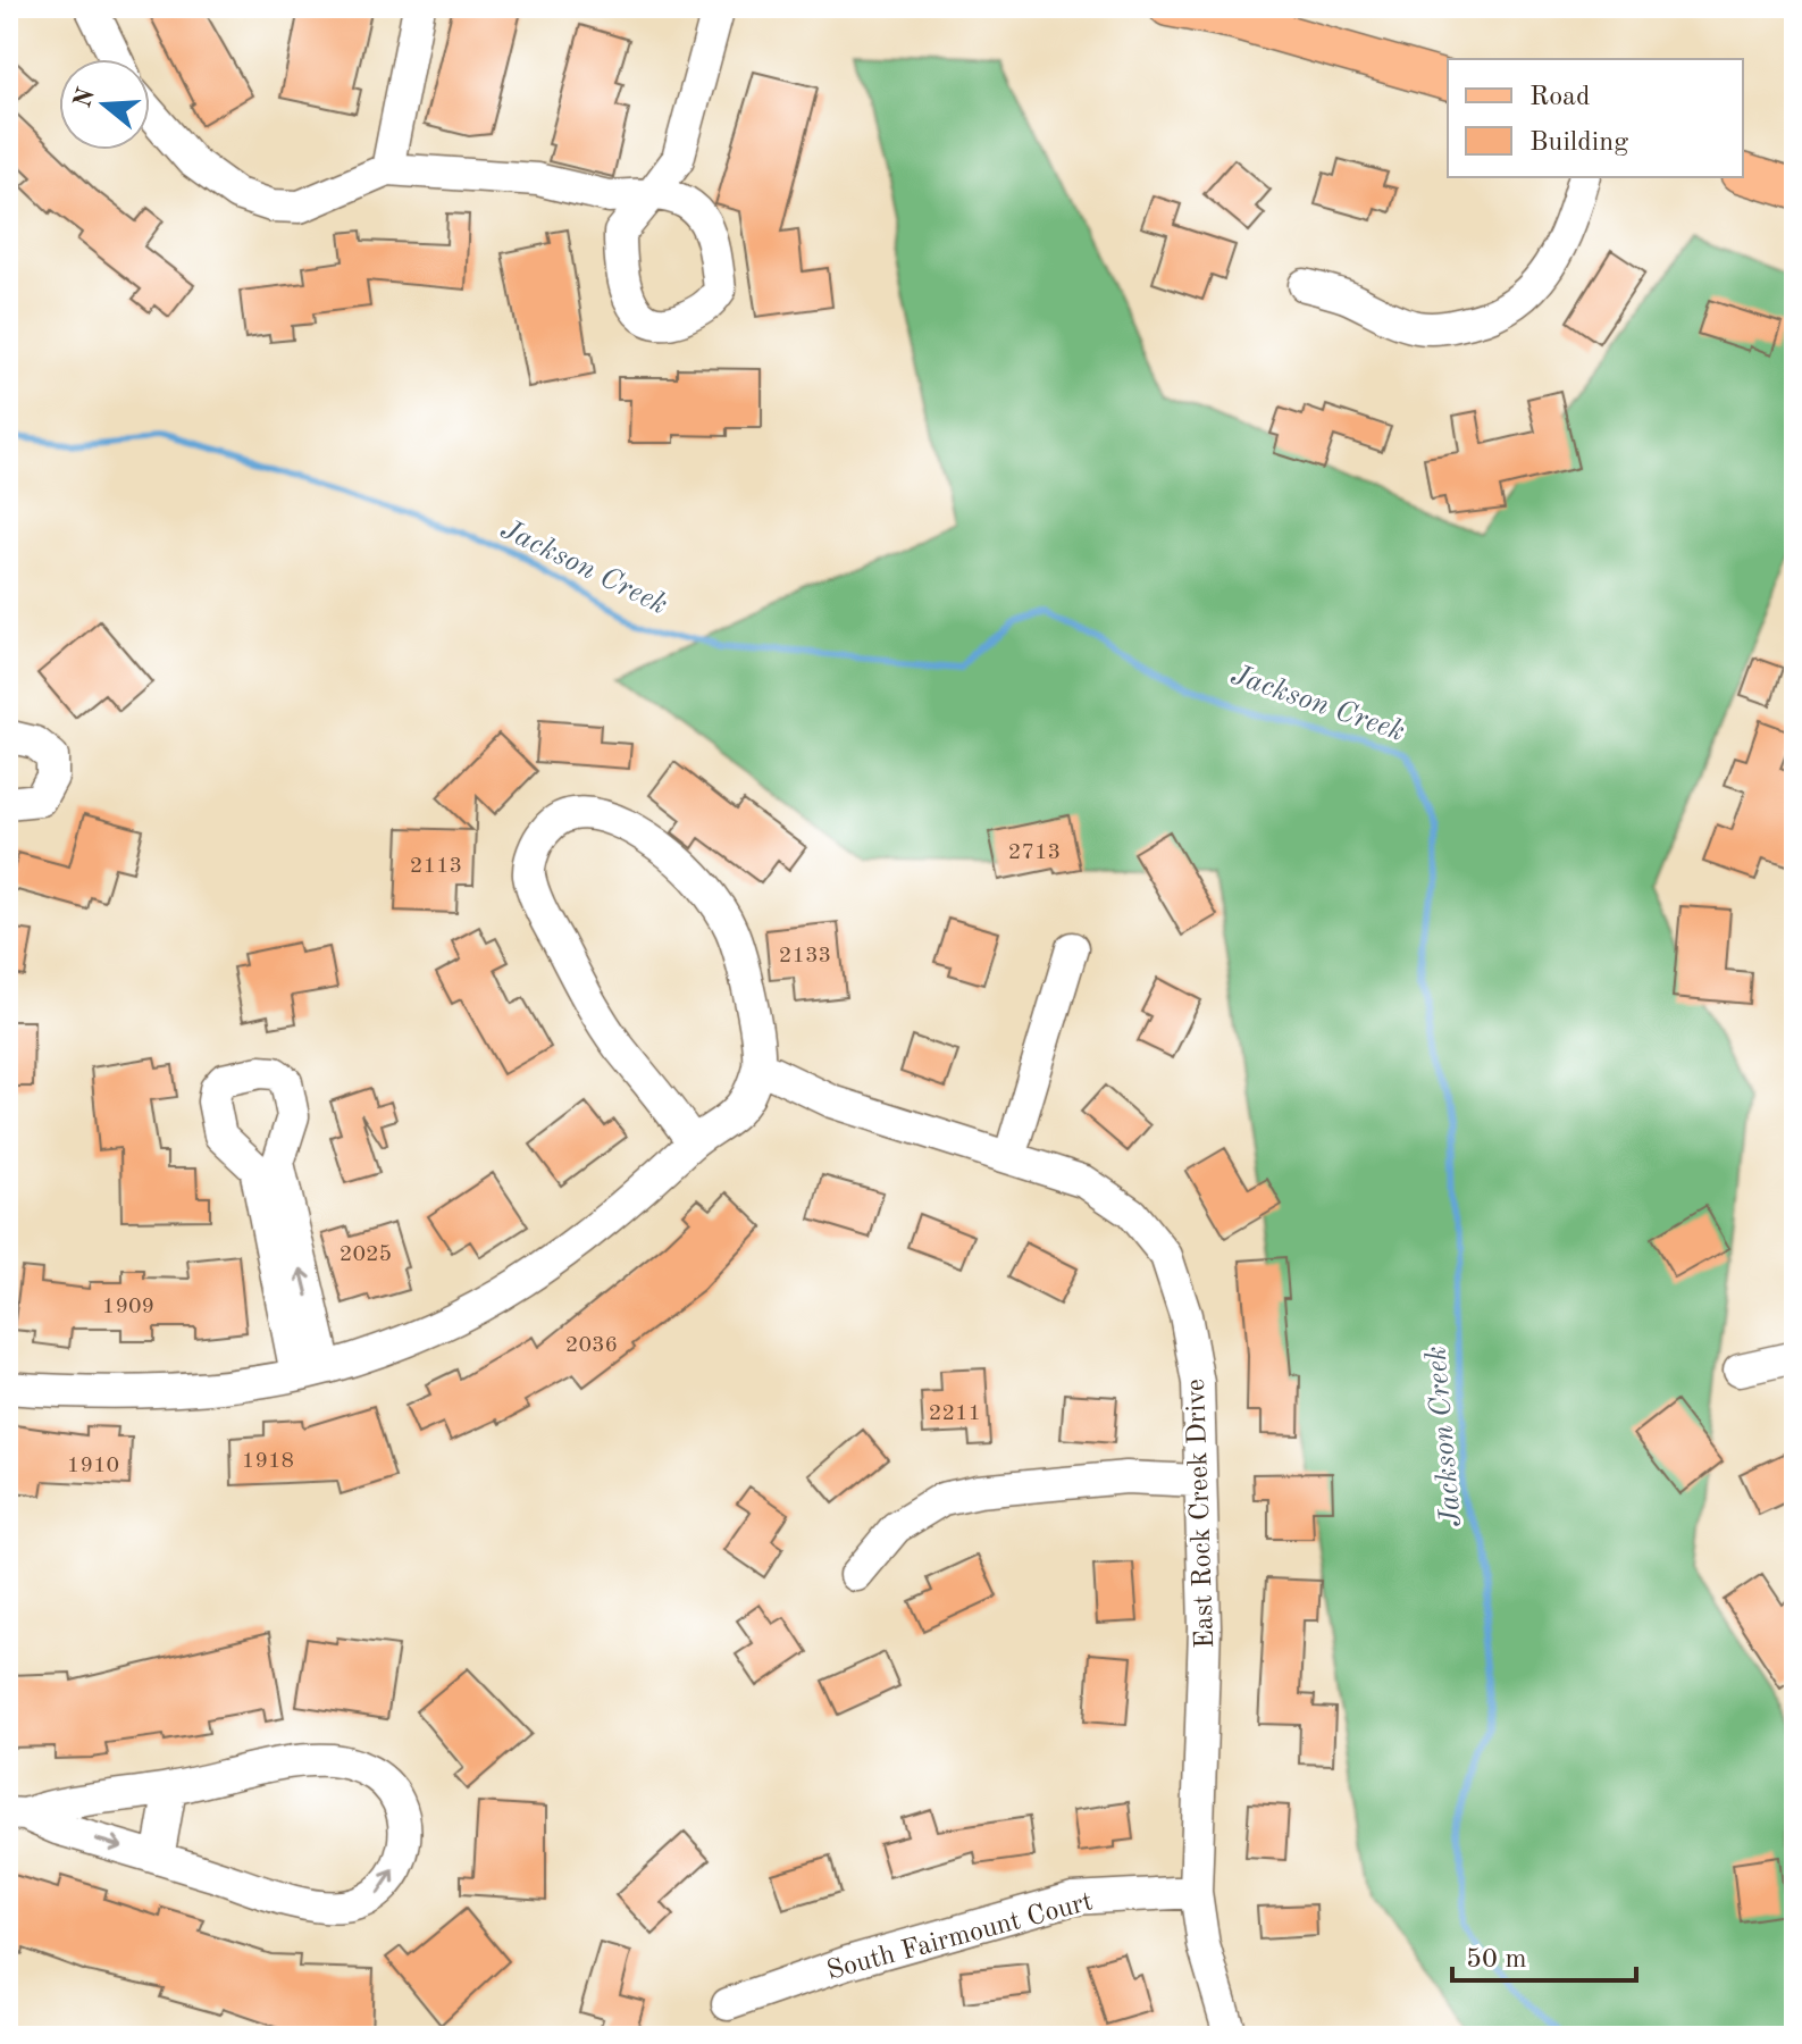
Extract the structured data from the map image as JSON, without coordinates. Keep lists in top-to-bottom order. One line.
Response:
{"streets":{"street":["East Rock Creek Drive","South Fairmount Court"]},"crossings":[["East Rock Creek Drive","South Fairmount Court"]],"water":["Jackson Creek"],"house_numbers":["2713","2113","2133","2025","1909","2036","2211","1918","1910"],"legend":["Road","Building"],"scale_bar":"50 m","north":"left"}
